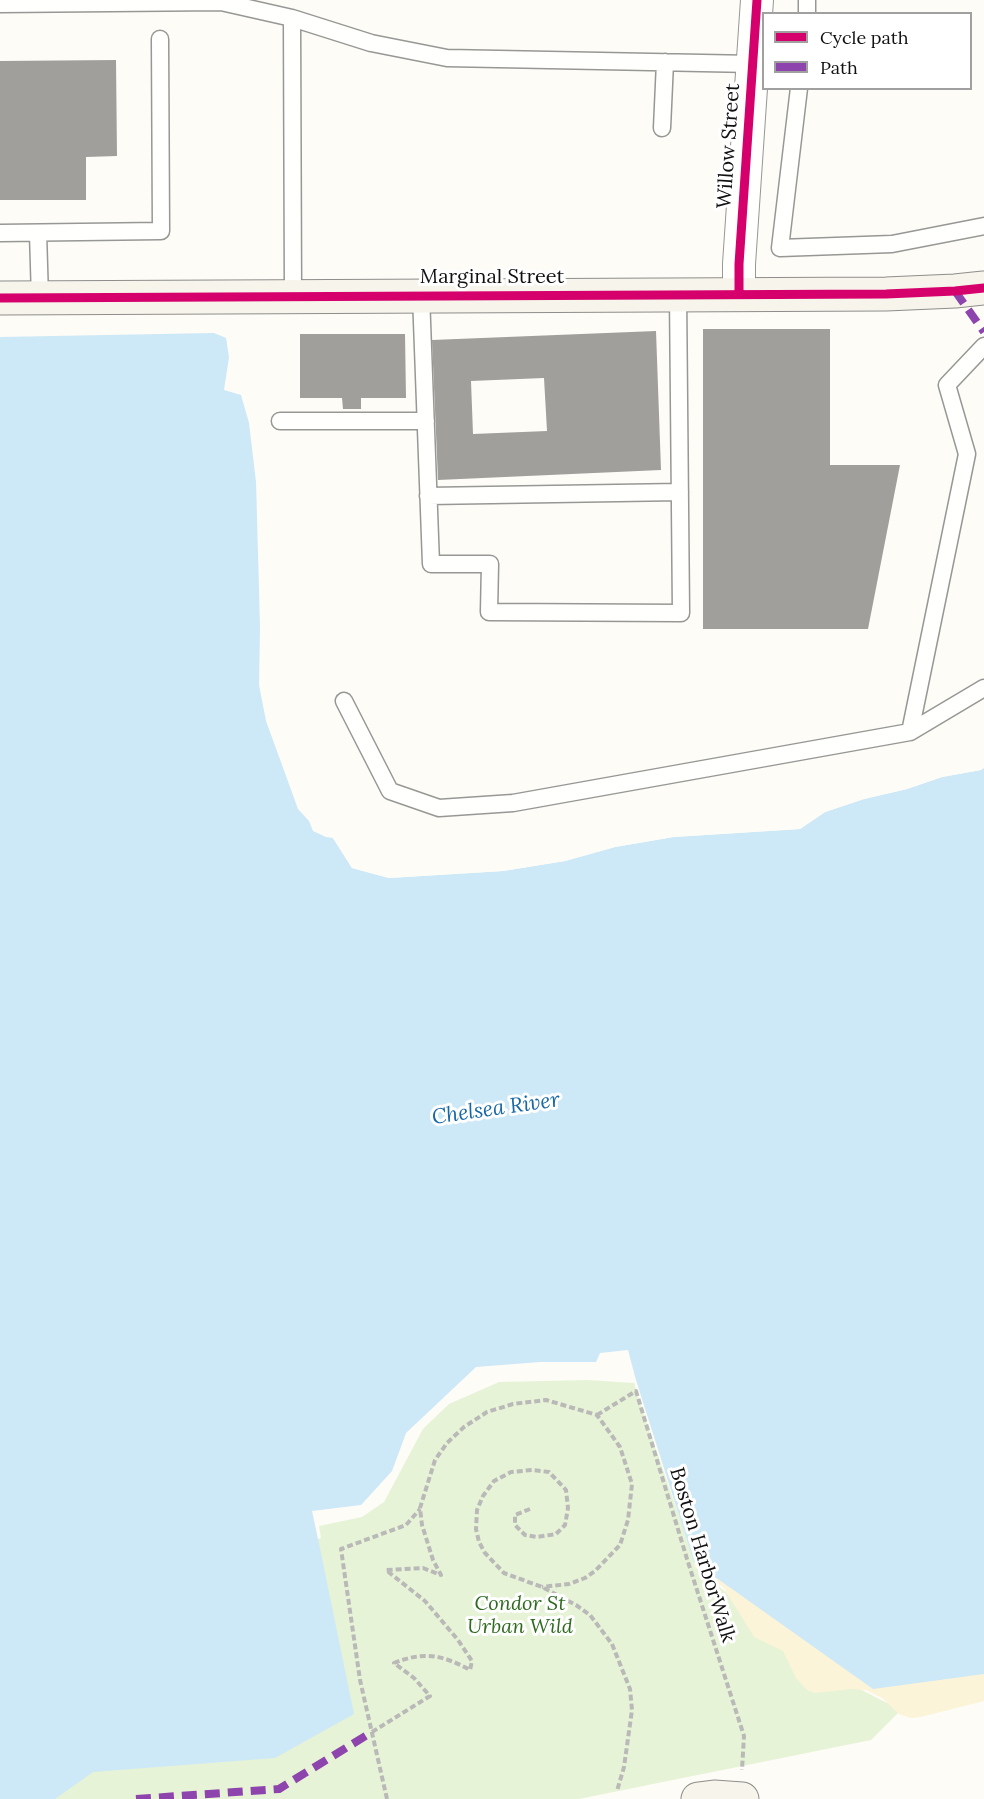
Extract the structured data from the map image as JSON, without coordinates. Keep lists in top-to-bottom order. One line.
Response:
{"streets":{"main road":["Marginal Street"],"street":["Willow Street"],"path":["Boston HarborWalk"]},"crossings":[["Willow Street","Marginal Street"]],"water":["Chelsea River"],"parks":["Condor St Urban Wild"],"legend":["Cycle path","Path"]}
